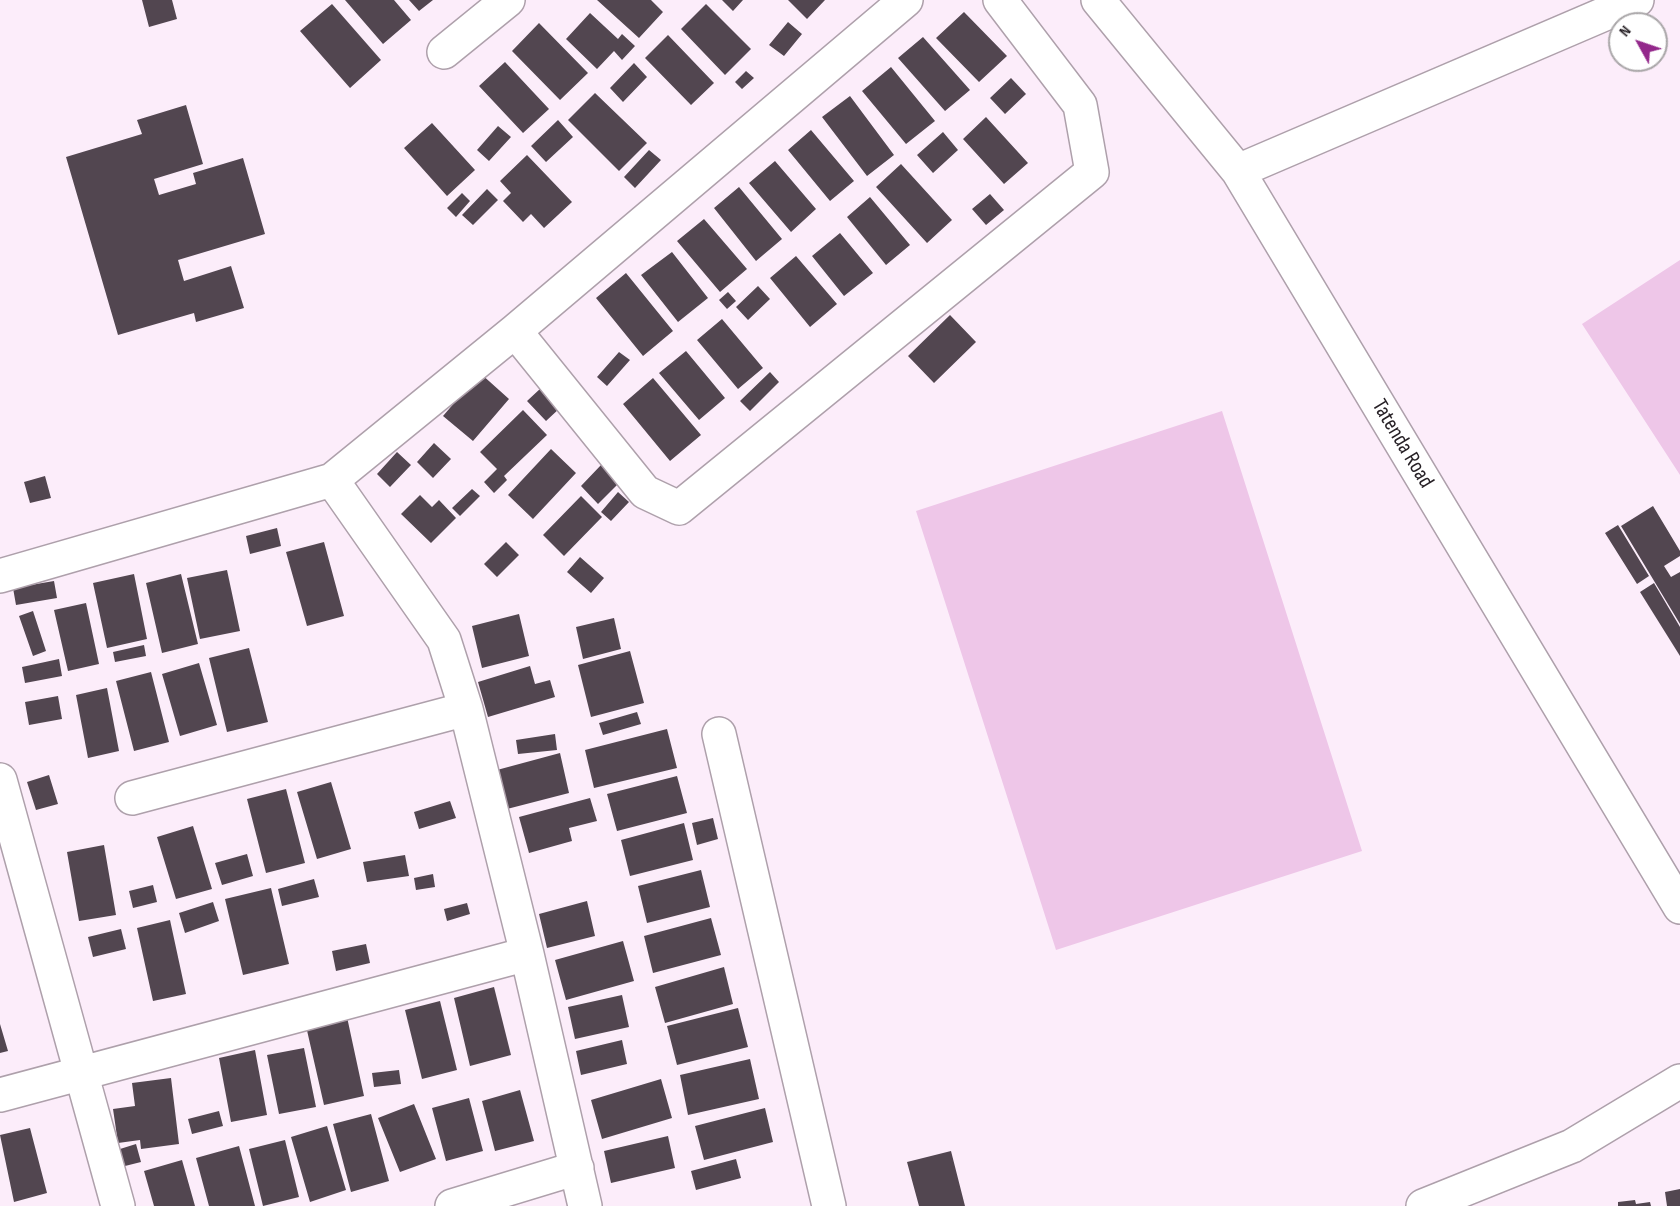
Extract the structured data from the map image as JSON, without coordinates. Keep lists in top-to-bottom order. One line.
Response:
{"streets":{"street":["Tatenda Road"]},"north":"top left"}
